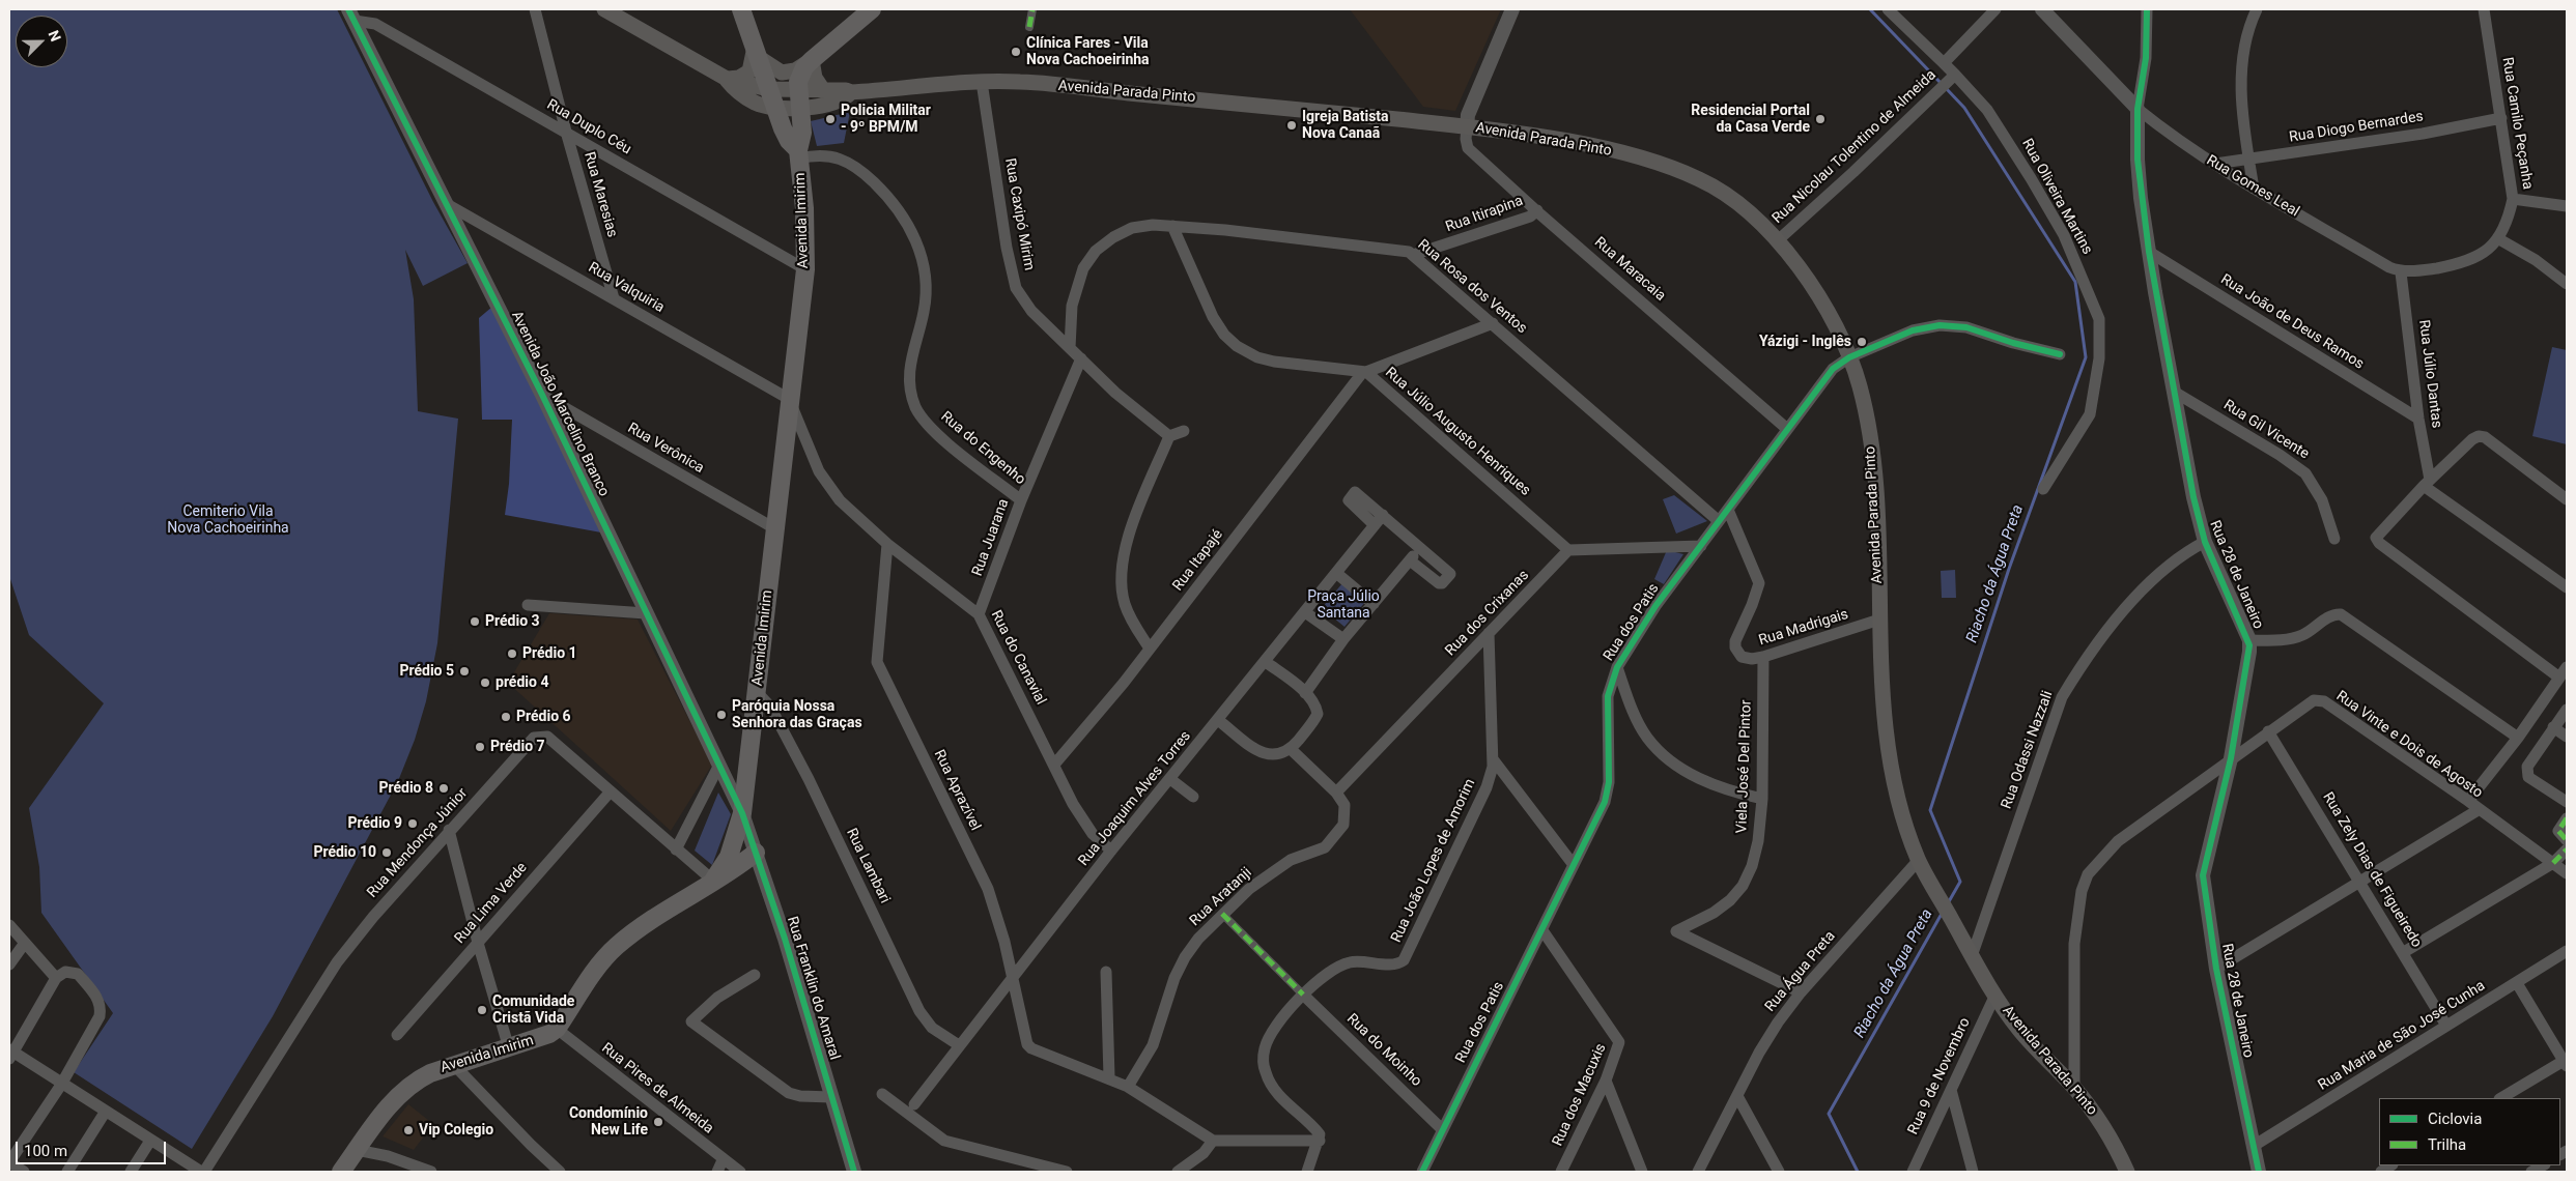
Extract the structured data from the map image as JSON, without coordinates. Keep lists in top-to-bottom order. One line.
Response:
{"streets":{"main road":["Avenida Parada Pinto","Avenida Imirim"],"street":["Rua Camilo Peçanha","Rua Duplo Céu","Rua Diogo Bernardes","Rua Nicolau Tolentino de Almeida","Rua Gomes Leal","Rua Maresias","Rua Oliveira Martins","Rua Caxipó Mirim","Rua Itirapina","Rua Maracaia","Rua Rosa dos Ventos","Rua Valquiria","Rua João de Deus Ramos","Rua Júlio Dantas","Avenida João Marcelino Branco","Rua Gil Vicente","Rua Júlio Augusto Henriques","Rua Verônica","Rua do Engenho","Rua Juarana","Rua Itapajé","Rua 28 de Janeiro","Rua dos Crixanas","Rua dos Patis","Rua Madrigais","Rua do Canavial","Rua Vinte e Dois de Agosto","Rua Odassi Nazzali","Viela José Del Pintor","Rua Aprazível","Rua Joaquim Alves Torres","Rua Mendonça Júnior","Rua João Lopes de Amorim","Rua Lambari","Rua Zely Dias de Figueiredo","Rua Aratanji","Rua Lima Verde","Rua Água Preta","Rua Franklin do Amaral","Rua Maria de São José Cunha","Rua do Moinho","Rua 9 de Novembro","Rua Pires de Almeida","Rua dos Macuxis"]},"crossings":[["Avenida Parada Pinto","Rua Nicolau Tolentino de Almeida"],["Avenida Parada Pinto","Rua Caxipó Mirim"],["Avenida Parada Pinto","Avenida Imirim"],["Avenida Parada Pinto","Rua Maracaia"],["Avenida Parada Pinto","Rua dos Patis"],["Avenida Parada Pinto","Rua Madrigais"],["Avenida Parada Pinto","Rua Vinte e Dois de Agosto"],["Avenida Parada Pinto","Rua Odassi Nazzali"],["Avenida Parada Pinto","Rua Água Preta"],["Avenida Parada Pinto","Rua 9 de Novembro"],["Rua Camilo Peçanha","Rua Diogo Bernardes"],["Rua Duplo Céu","Rua Maresias"],["Rua Duplo Céu","Avenida Imirim"],["Rua Duplo Céu","Avenida João Marcelino Branco"],["Rua Diogo Bernardes","Rua Gomes Leal"],["Rua Nicolau Tolentino de Almeida","Rua Oliveira Martins"],["Rua Gomes Leal","Rua Júlio Dantas"],["Rua Gomes Leal","Rua 28 de Janeiro"],["Rua Maresias","Rua Valquiria"],["Rua Caxipó Mirim","Rua Rosa dos Ventos"],["Rua Caxipó Mirim","Rua Juarana"],["Rua Itirapina","Rua Maracaia"],["Rua Itirapina","Rua Rosa dos Ventos"],["Avenida Imirim","Rua Valquiria"],["Avenida Imirim","Avenida João Marcelino Branco"],["Avenida Imirim","Rua Verônica"],["Avenida Imirim","Rua do Engenho"],["Avenida Imirim","Rua do Canavial"],["Avenida Imirim","Rua Mendonça Júnior"],["Avenida Imirim","Rua Lambari"],["Avenida Imirim","Rua Franklin do Amaral"],["Avenida Imirim","Rua Pires de Almeida"],["Rua Maracaia","Rua dos Patis"],["Rua Rosa dos Ventos","Rua Júlio Augusto Henriques"],["Rua Rosa dos Ventos","Rua dos Patis"],["Rua Valquiria","Avenida João Marcelino Branco"],["Rua Valquiria","Rua do Canavial"],["Rua João de Deus Ramos","Rua Júlio Dantas"],["Rua João de Deus Ramos","Rua 28 de Janeiro"],["Avenida João Marcelino Branco","Rua Verônica"],["Avenida João Marcelino Branco","Rua Franklin do Amaral"],["Rua Gil Vicente","Rua 28 de Janeiro"],["Rua Júlio Augusto Henriques","Rua Itapajé"],["Rua Júlio Augusto Henriques","Rua dos Crixanas"],["Rua do Engenho","Rua Juarana"],["Rua Juarana","Rua do Canavial"],["Rua Itapajé","Rua do Canavial"],["Rua 28 de Janeiro","Rua Vinte e Dois de Agosto"],["Rua 28 de Janeiro","Rua Odassi Nazzali"],["Rua 28 de Janeiro","Rua Maria de São José Cunha"],["Rua dos Crixanas","Rua João Lopes de Amorim"],["Rua dos Crixanas","Rua Aratanji"],["Rua dos Patis","Rua Madrigais"],["Rua dos Patis","Rua do Moinho"],["Rua dos Patis","Rua dos Macuxis"],["Rua Madrigais","Viela José Del Pintor"],["Rua do Canavial","Rua Aprazível"],["Rua do Canavial","Rua Joaquim Alves Torres"],["Rua Vinte e Dois de Agosto","Rua Zely Dias de Figueiredo"],["Viela José Del Pintor","Rua Água Preta"],["Rua Aprazível","Rua Joaquim Alves Torres"],["Rua Joaquim Alves Torres","Rua Lambari"],["Rua Mendonça Júnior","Rua Lima Verde"],["Rua João Lopes de Amorim","Rua do Moinho"],["Rua Zely Dias de Figueiredo","Rua Maria de São José Cunha"]],"water":["Riacho da Água Preta"],"parks":["Cemiterio Vila Nova Cachoeirinha","Praça Júlio Santana"],"places":["Clínica Fares - Vila Nova Cachoeirinha","Policia Militar - 9º BPM/M","Residencial Portal da Casa Verde","Igreja Batista Nova Canaã","Yázigi - Inglês","Prédio 3","Prédio 1","Prédio 5","prédio 4","Paróquia Nossa Senhora das Graças","Prédio 6","Prédio 7","Prédio 8","Prédio 9","Prédio 10","Comunidade Cristã Vida","Condomínio New Life","Vip Colegio"],"legend":["Ciclovia","Trilha"],"scale_bar":"100 m","north":"top right"}
